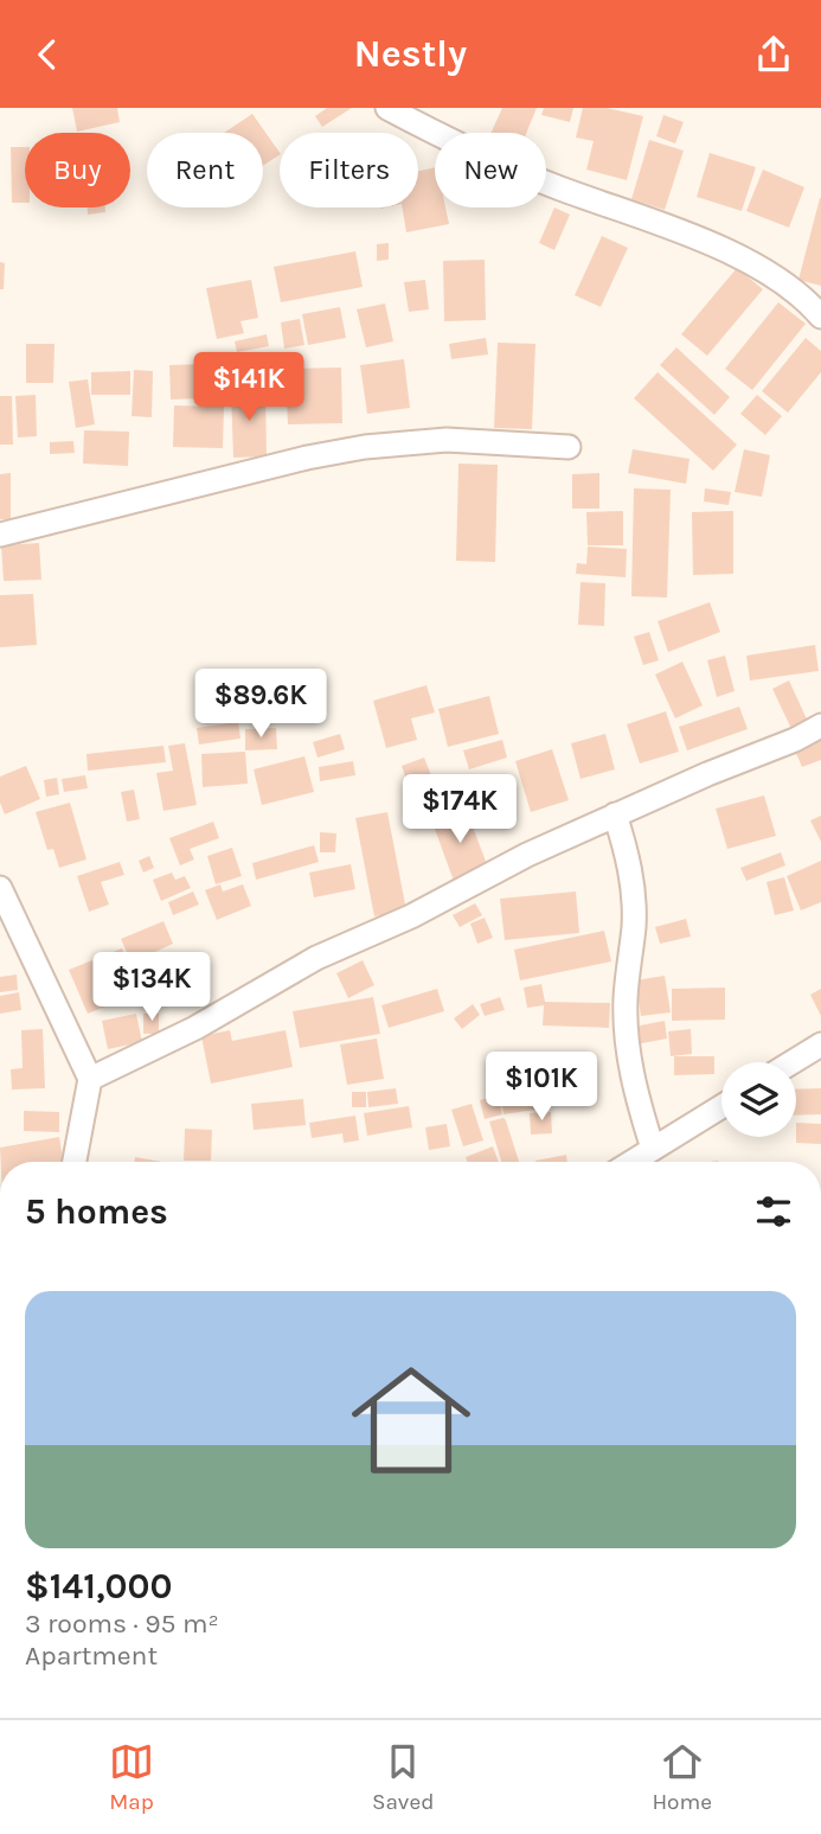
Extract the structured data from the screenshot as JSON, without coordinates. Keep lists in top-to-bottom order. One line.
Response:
{"page":{"header":"Nestly","chip":["Buy","Rent","Filters","New"],"price":["$141K","$89.6K","$174K","$134K","$101K"],"heading":"5 homes","list":[{"name":"$141,000","note":"3 rooms · 95 m² · Apartment"}],"tabs":["Map","Saved","Home"]}}
